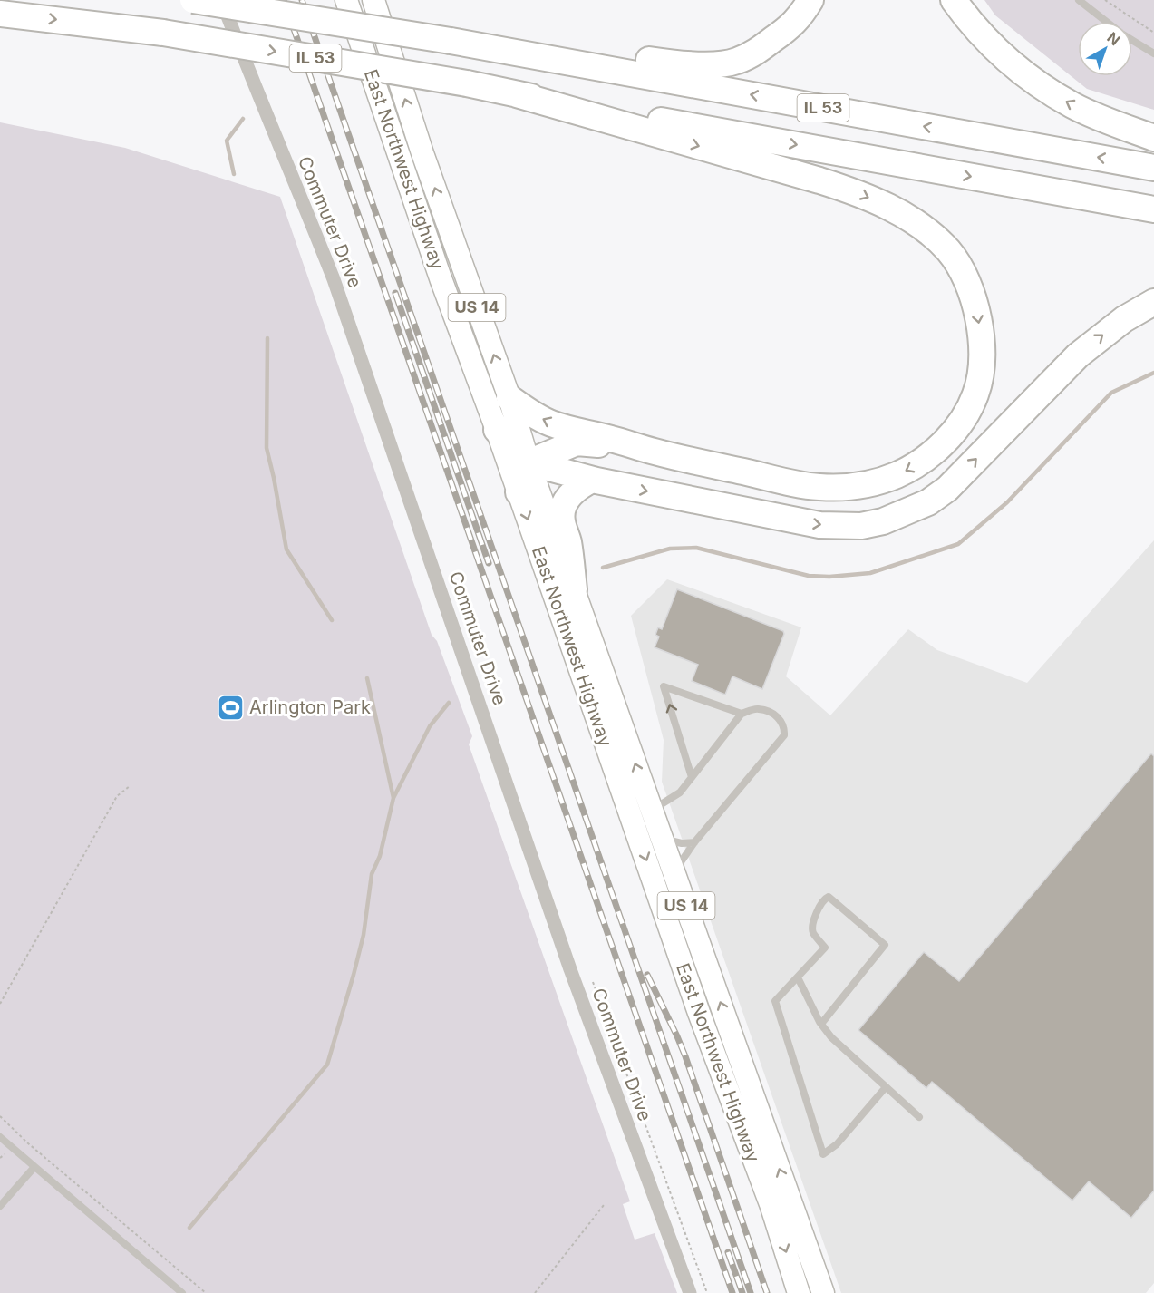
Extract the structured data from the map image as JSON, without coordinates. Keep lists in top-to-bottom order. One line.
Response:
{"streets":{"highway":["IL 53"],"main road":["East Northwest Highway","US 14"],"street":["Commuter Drive"]},"places":{"sports":["Arlington Park"]},"north":"top right"}
